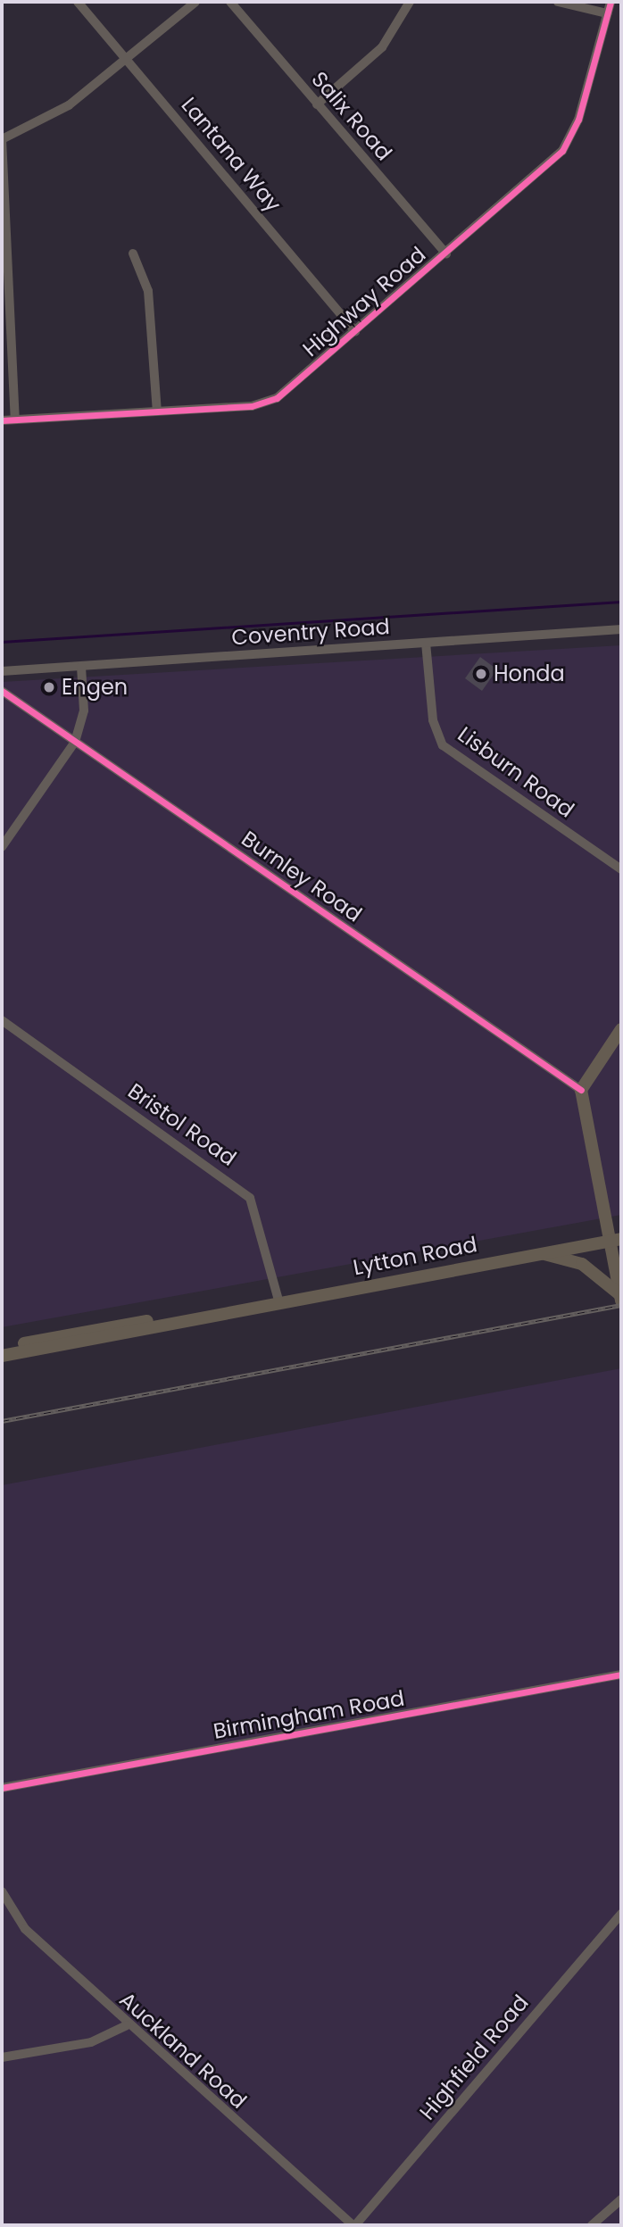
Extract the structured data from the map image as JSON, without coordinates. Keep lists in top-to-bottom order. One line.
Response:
{"streets":{"main road":["Lytton Road"],"street":["Salix Road","Lantana Way","Highway Road","Coventry Road","Lisburn Road","Burnley Road","Bristol Road","Birmingham Road","Auckland Road","Highfield Road"]},"crossings":[["Salix Road","Highway Road"],["Lantana Way","Highway Road"],["Coventry Road","Lisburn Road"],["Bristol Road","Lytton Road"],["Auckland Road","Highfield Road"]],"places":["Honda","Engen"]}
